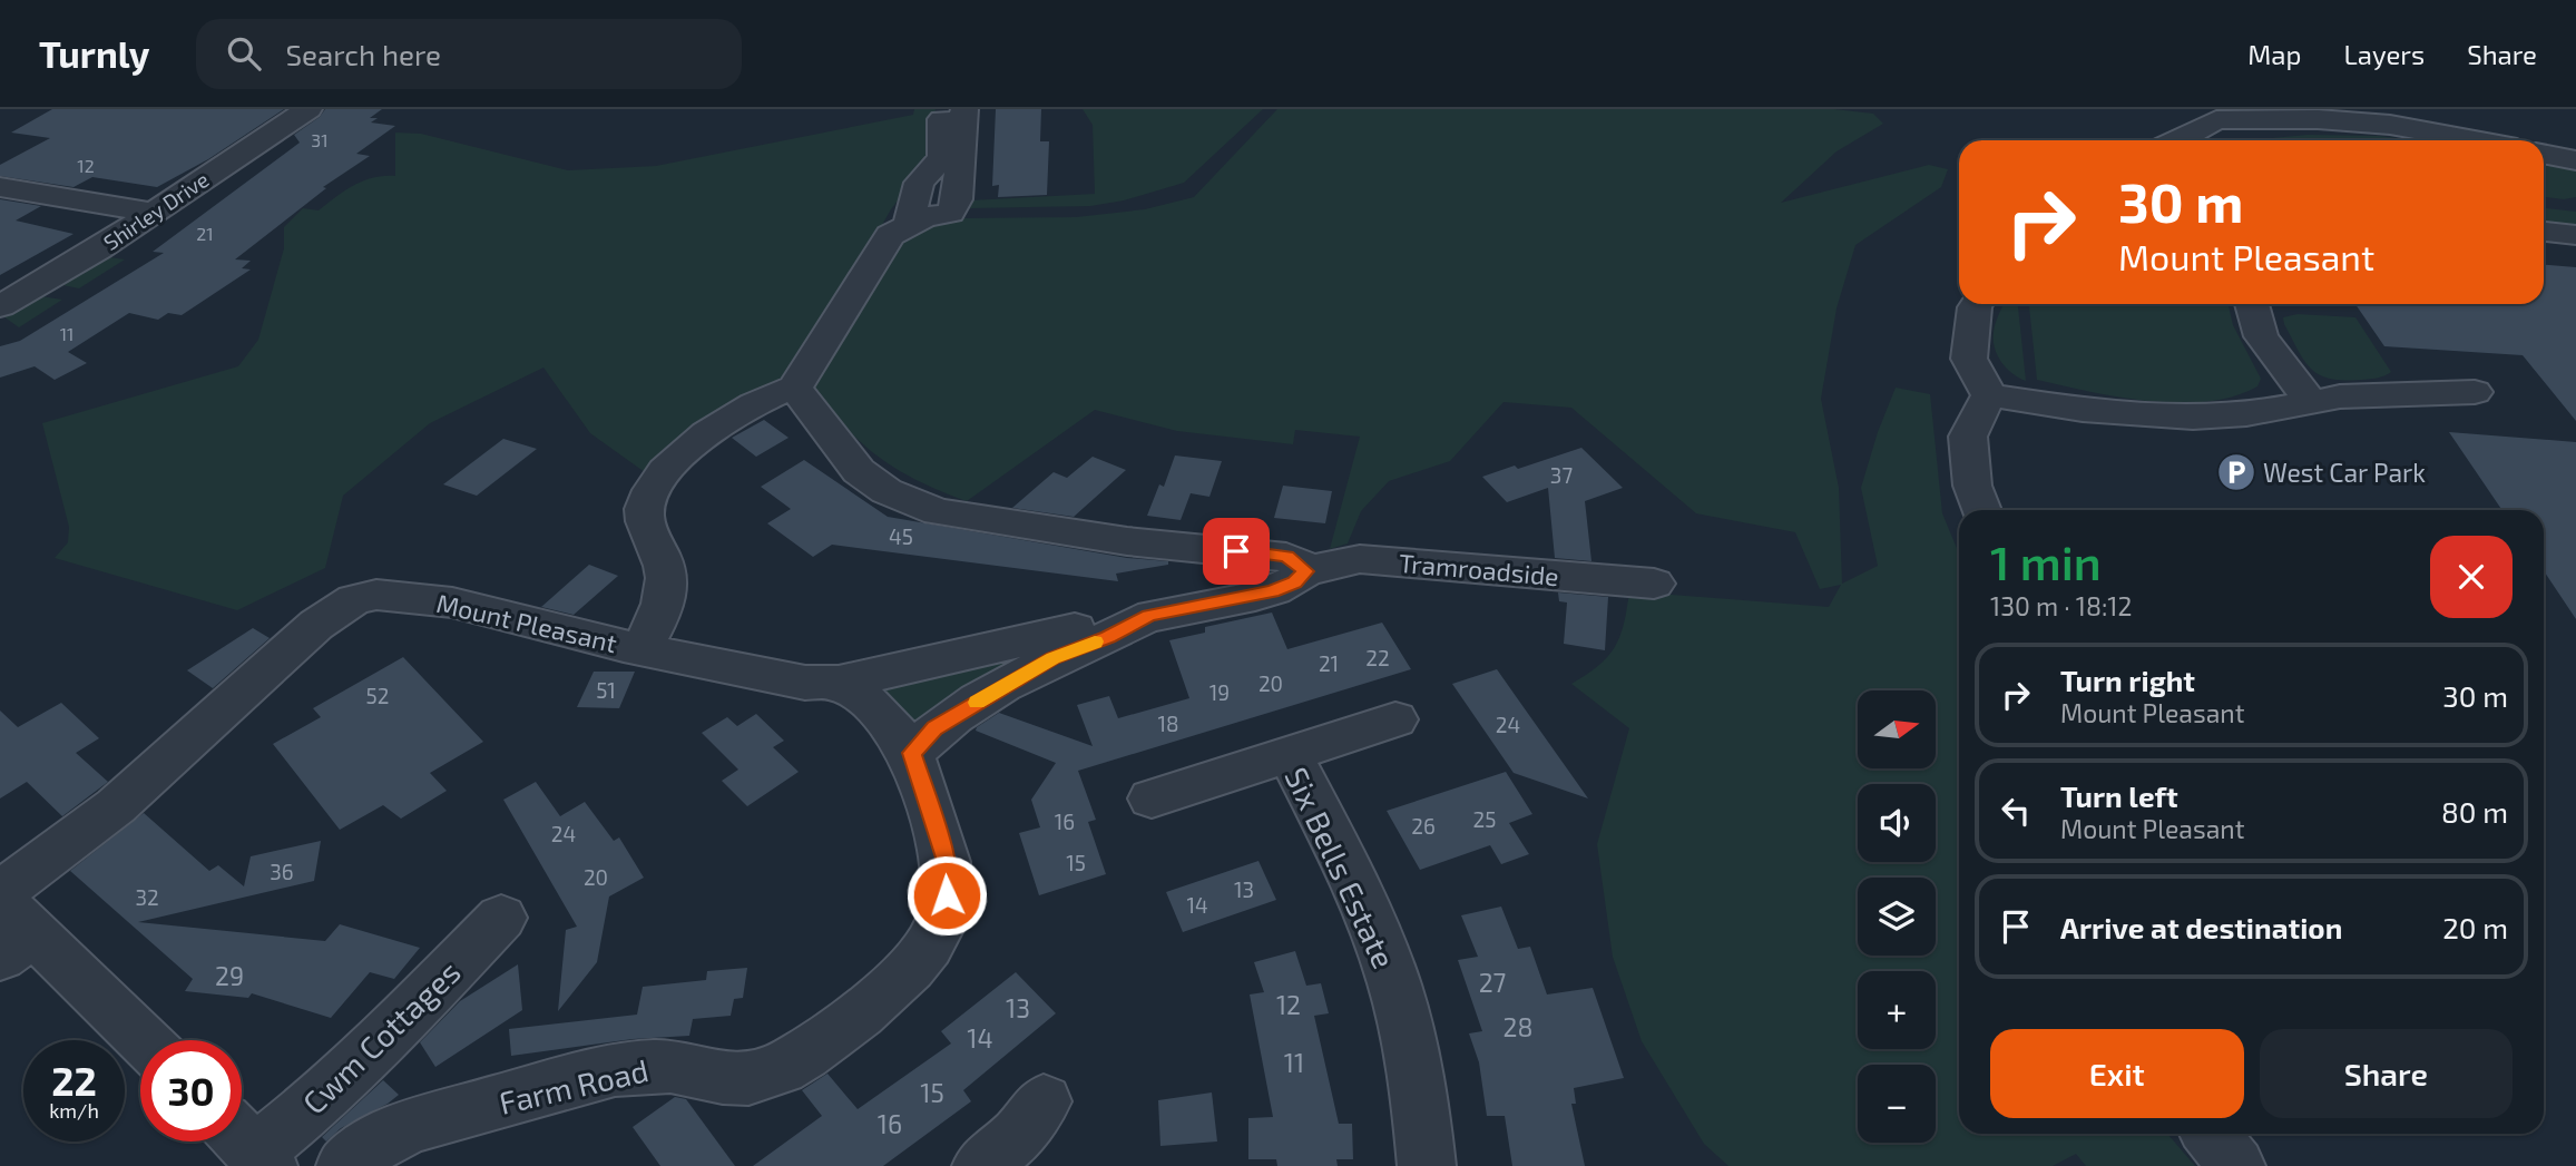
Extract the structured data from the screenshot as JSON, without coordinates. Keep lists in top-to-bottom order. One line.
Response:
{"streets":{"street":["Shirley Drive","Tramroadside","Mount Pleasant","Six Bells Estate","Cwm Cottages","Farm Road"]},"crossings":[["Tramroadside","Mount Pleasant"],["Mount Pleasant","Farm Road"]],"places":{"parking":["West Car Park"]},"house_numbers":["31","12","21","11","37","45","22","21","20","51","19","52","18","24","25","16","26","24","15","36","20","13","32","14","29","27","12","13","28","14","11","15","16"],"north":"right","page":{"header":"Turnly","search":"Search here","nav":["Map","Layers","Share"],"turn":["30 m","Mount Pleasant"],"heading":["1 min","130 m · 18:12"],"list":[{"name":"Turn right","note":"Mount Pleasant","value":"30 m"},{"name":"Turn left","note":"Mount Pleasant","value":"80 m"},{"name":"Arrive at destination","value":"20 m"}],"map_buttons":["+","−"],"buttons":["Exit","Share"],"speed":"22 km/h","limit":"30"}}
